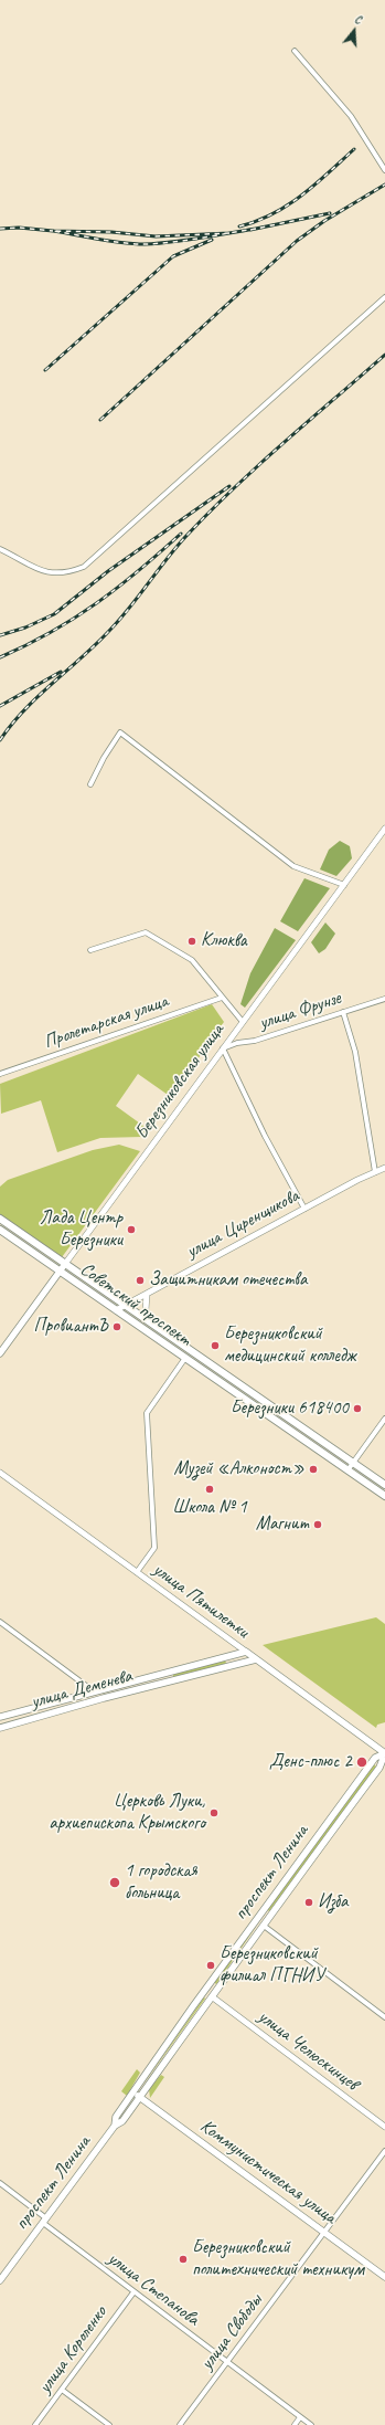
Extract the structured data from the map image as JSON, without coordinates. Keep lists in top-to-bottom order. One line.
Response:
{"streets":{"main road":["Березниковская улица","Советский проспект","улица Пятилетки","улица Деменева","проспект Ленина","Коммунистическая улица"],"street":["улица Фрунзе","Пролетарская улица","улица Циренщикова","улица Челюскинцев","улица Степанова","улица Свободы","улица Короленко"]},"crossings":[["улица Фрунзе","Березниковская улица"],["Березниковская улица","Советский проспект"],["улица Циренщикова","Советский проспект"],["улица Пятилетки","улица Деменева"],["улица Пятилетки","проспект Ленина"],["проспект Ленина","улица Челюскинцев"],["проспект Ленина","Коммунистическая улица"],["проспект Ленина","улица Степанова"],["Коммунистическая улица","улица Свободы"],["улица Степанова","улица Свободы"],["улица Степанова","улица Короленко"]],"places":["Клюква","Лада Центр Березники","Защитникам отечества","ПровиантЪ","Березниковский медицинский колледж","Березники 618400","Музей «Алконост»","Школа № 1","Магнит","Денс-плюс 2","Церковь Луки, архиепископа Крымского","1 городская больница","Изба","Березниковский филиал ПГНИУ","Березниковский политехнический техникум"],"north":"top"}
